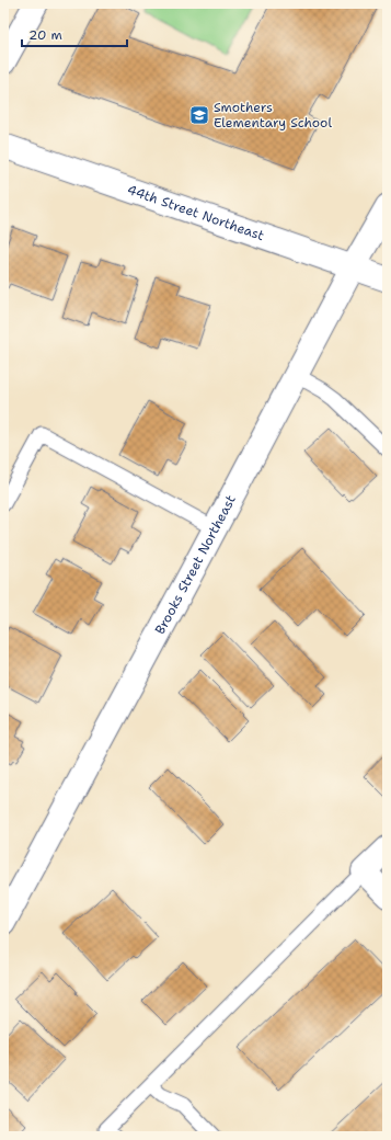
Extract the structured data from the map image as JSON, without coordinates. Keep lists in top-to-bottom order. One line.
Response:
{"streets":{"street":["44th Street Northeast","Brooks Street Northeast"]},"crossings":[["44th Street Northeast","Brooks Street Northeast"]],"places":{"school or university":["Smothers Elementary School"]},"scale_bar":"20 m"}
